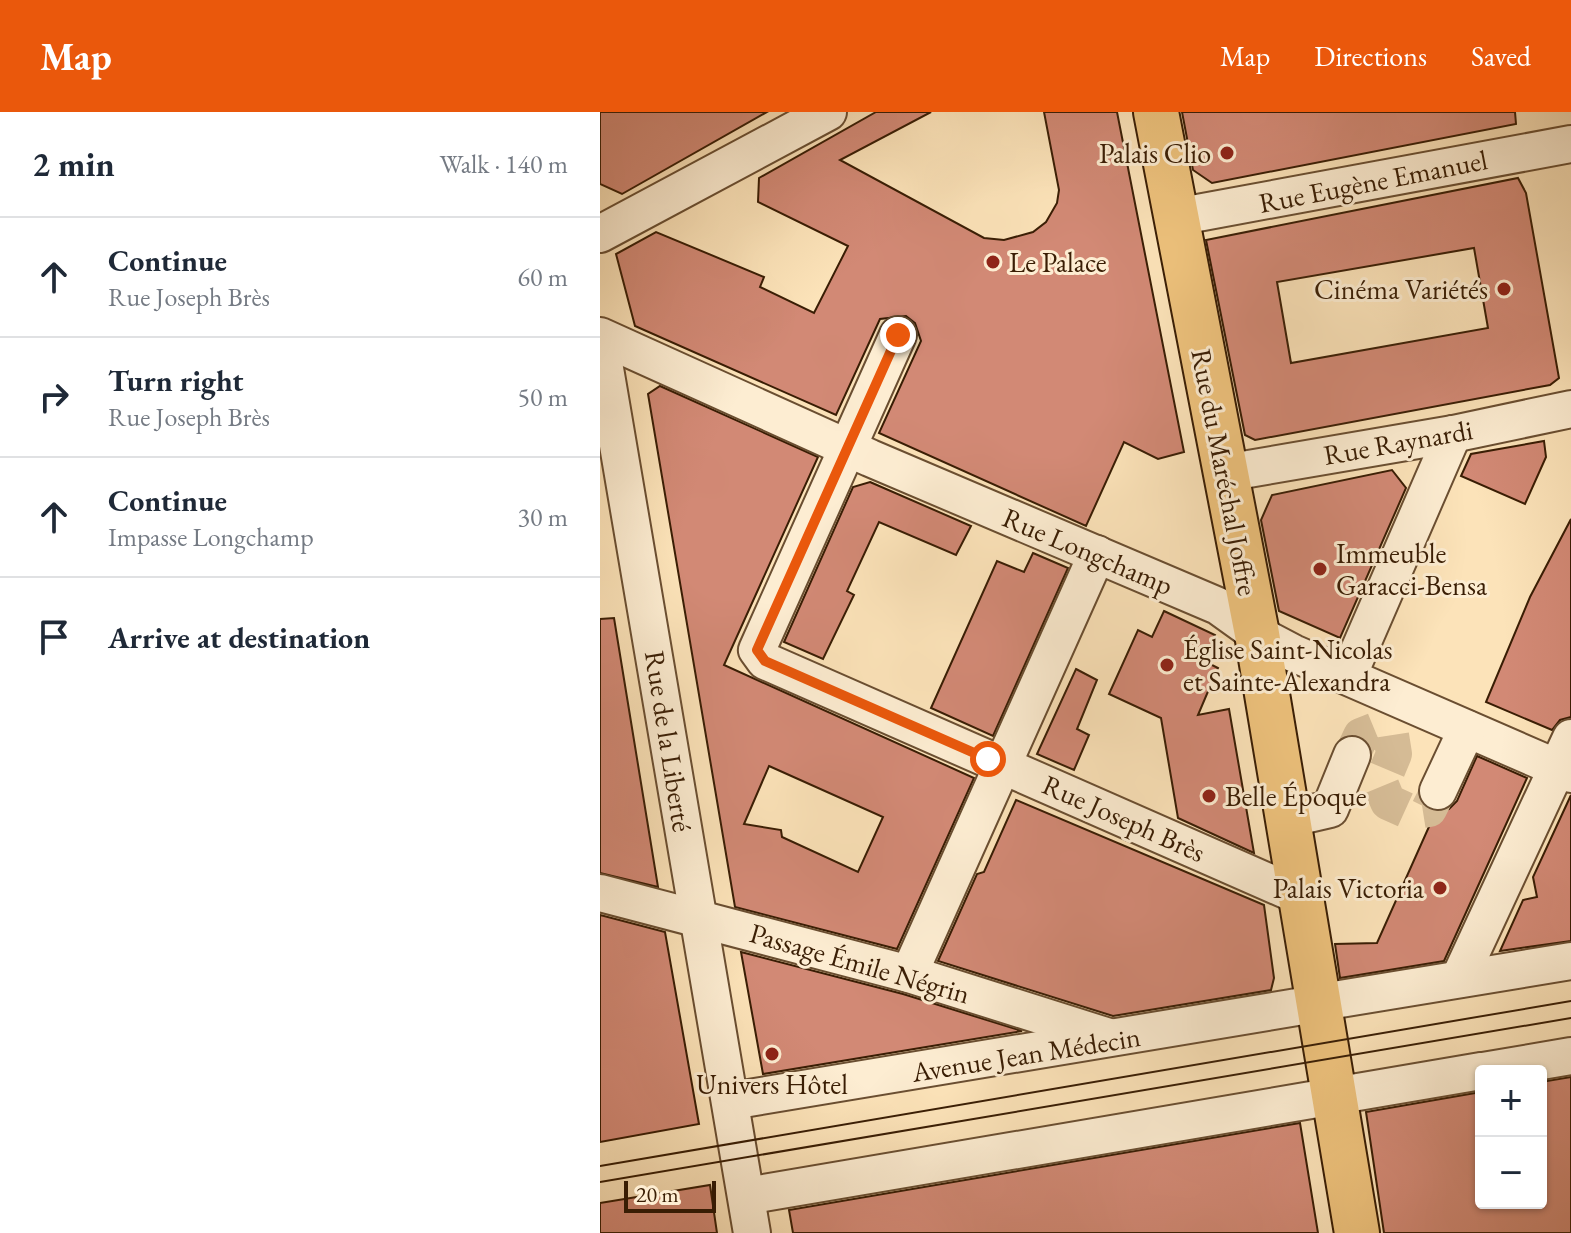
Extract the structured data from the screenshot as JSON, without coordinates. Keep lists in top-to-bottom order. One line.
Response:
{"streets":{"main road":["Rue du Maréchal Joffre"],"street":["Rue Eugène Emanuel","Rue Raynardi","Rue Longchamp","Rue de la Liberté","Rue Joseph Brès","Passage Émile Négrin","Avenue Jean Médecin"]},"crossings":[["Rue Eugène Emanuel","Rue du Maréchal Joffre"],["Rue Raynardi","Rue du Maréchal Joffre"],["Rue du Maréchal Joffre","Rue Longchamp"],["Rue du Maréchal Joffre","Rue Joseph Brès"],["Rue du Maréchal Joffre","Avenue Jean Médecin"],["Rue Longchamp","Rue de la Liberté"],["Rue Longchamp","Rue Joseph Brès"],["Rue de la Liberté","Passage Émile Négrin"],["Passage Émile Négrin","Avenue Jean Médecin"]],"places":["Palais Clio","Le Palace","Cinéma Variétés","Immeuble Garacci-Bensa","Église Saint-Nicolas et Sainte-Alexandra","Belle Époque","Palais Victoria","Univers Hôtel"],"scale_bar":"20 m","page":{"header":"Map","nav":["Map","Directions","Saved"],"heading":["2 min","Walk · 140 m"],"list":[["Continue","Rue Joseph Brès","60 m"],["Turn right","Rue Joseph Brès","50 m"],["Continue","Impasse Longchamp","30 m"],"Arrive at destination"],"map_buttons":["+","−"],"scale":"20 m"}}
